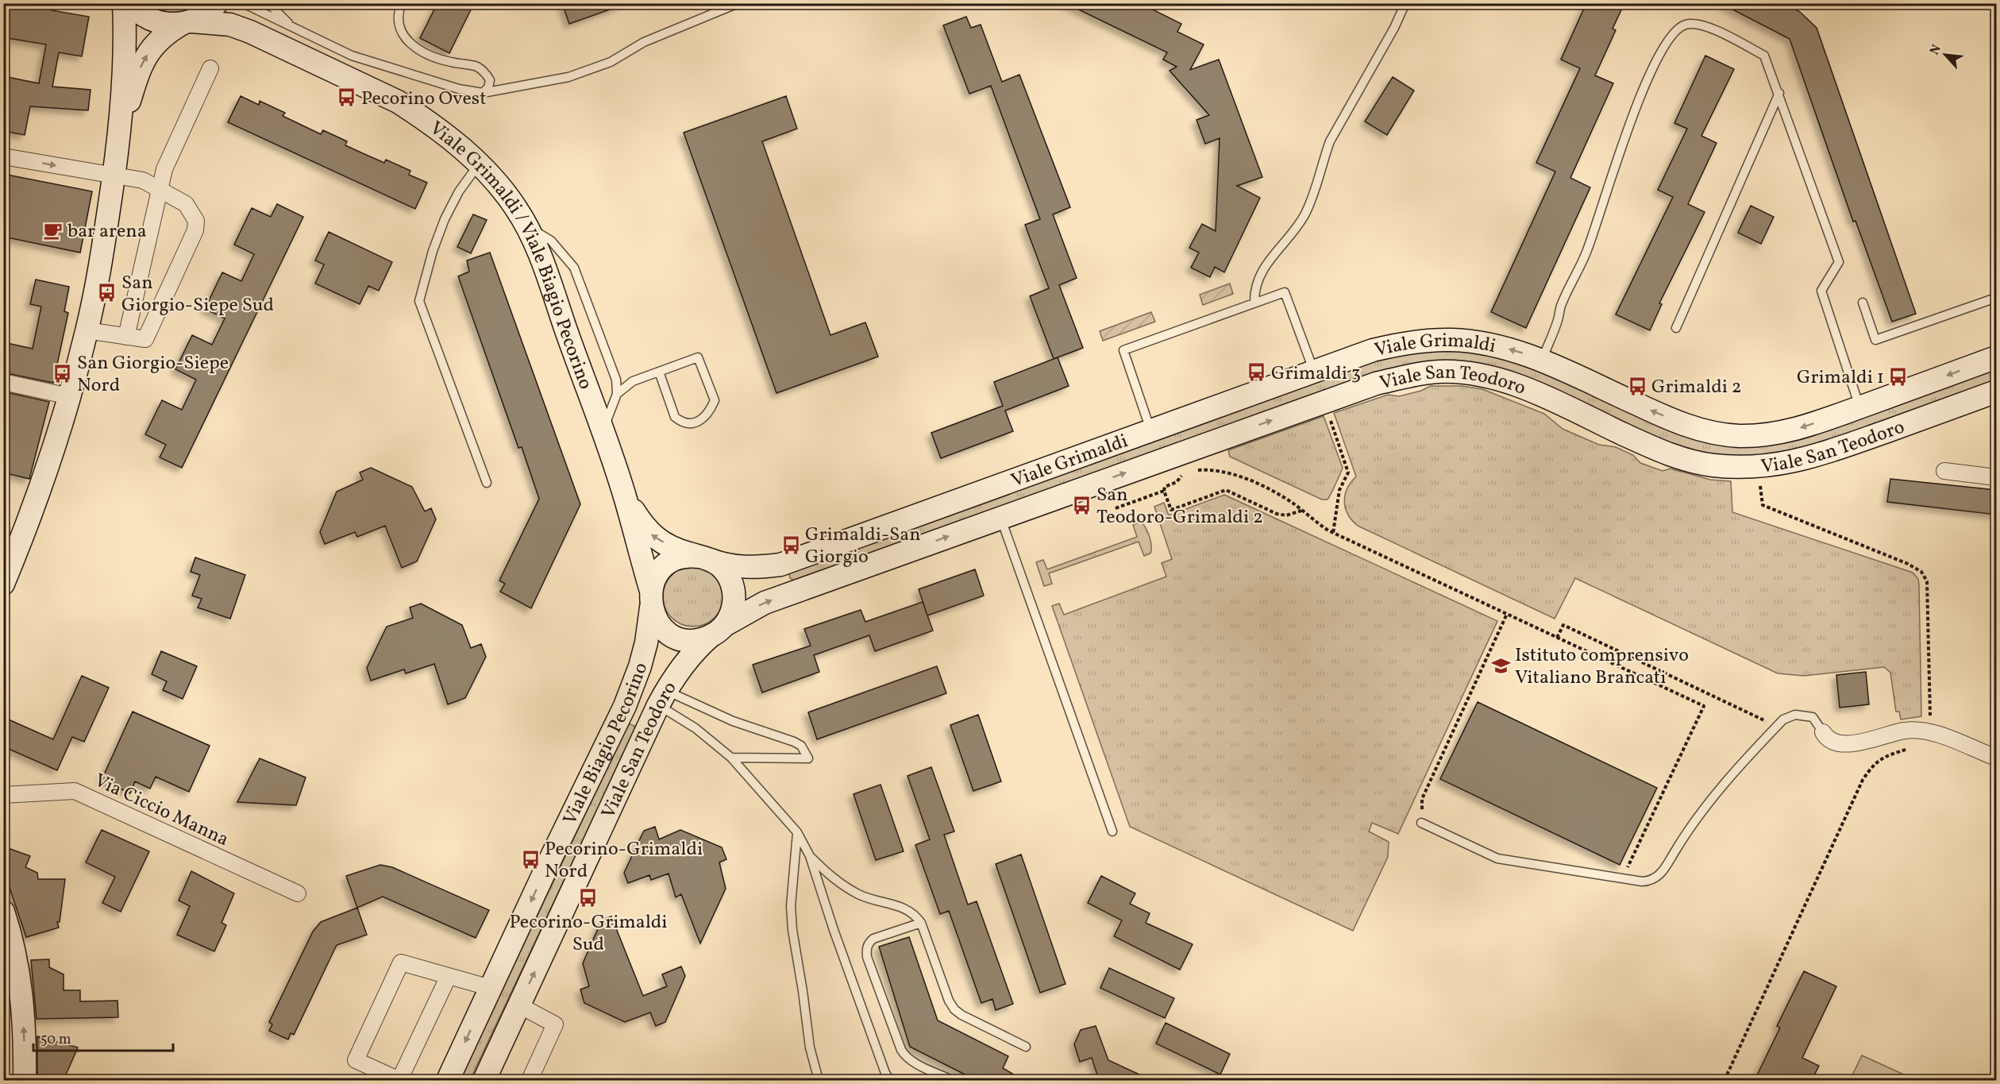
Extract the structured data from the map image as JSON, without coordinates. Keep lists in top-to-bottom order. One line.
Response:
{"streets":{"main road":["Viale Grimaldi / Viale Biagio Pecorino","Viale Grimaldi","Viale San Teodoro","Viale Biagio Pecorino"],"street":["Via Ciccio Manna"]},"crossings":[["Viale Grimaldi / Viale Biagio Pecorino","Viale Grimaldi"],["Viale Grimaldi","Viale San Teodoro"],["Viale Grimaldi","Viale Biagio Pecorino"],["Viale San Teodoro","Viale Biagio Pecorino"]],"one_way":["Viale Grimaldi","Viale San Teodoro","Viale Biagio Pecorino"],"places":{"bus stop":["Pecorino Ovest","San Giorgio-Siepe Sud","Grimaldi 3","San Giorgio-Siepe Nord","Grimaldi 1","Grimaldi 2","San Teodoro-Grimaldi 2","Grimaldi-San Giorgio","Pecorino-Grimaldi Nord","Pecorino-Grimaldi Sud"],"cafe":["bar arena"],"school or university":["Istituto comprensivo Vitaliano Brancati"]},"scale_bar":"50 m","north":"top left"}
